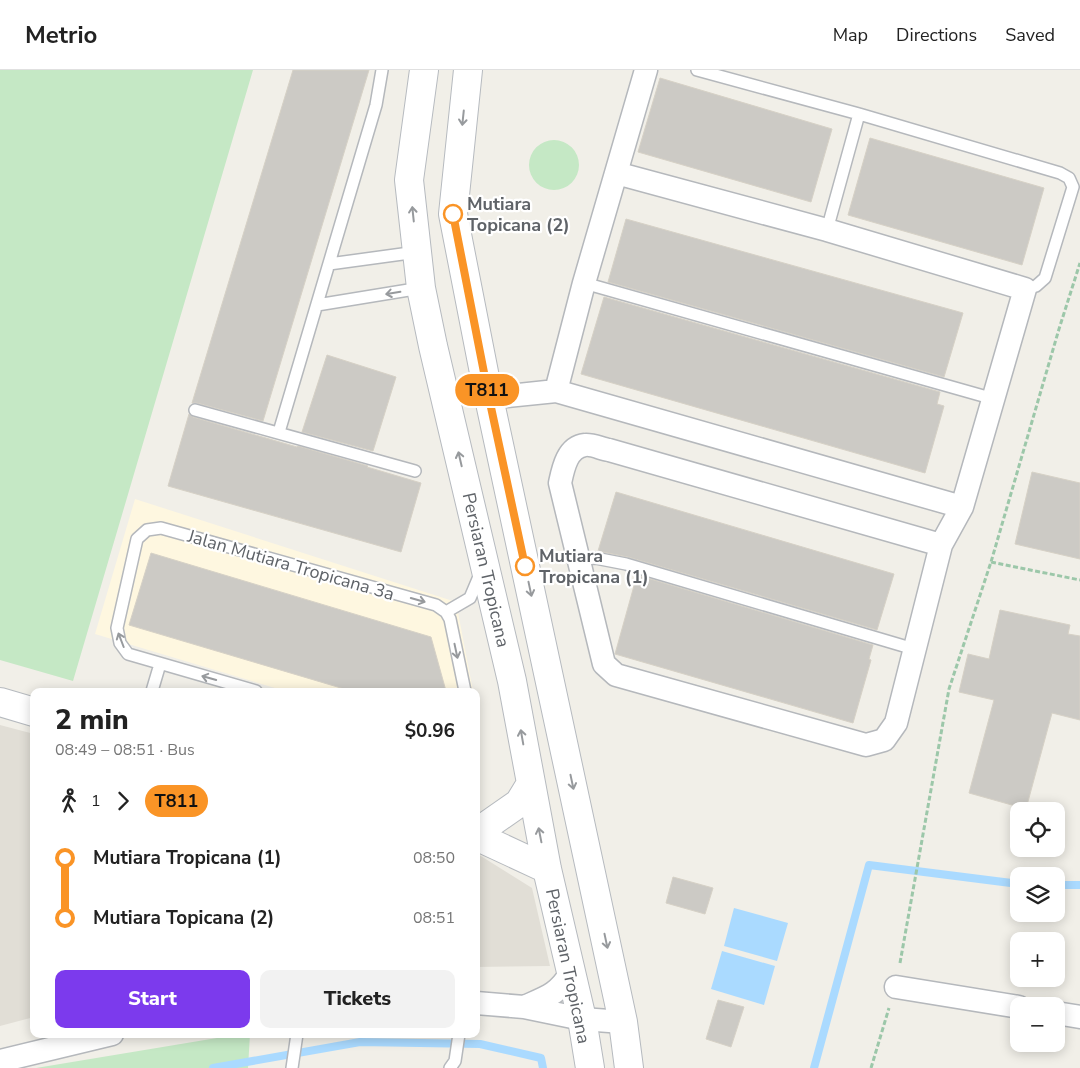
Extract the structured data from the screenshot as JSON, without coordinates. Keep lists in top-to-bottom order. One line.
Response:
{"streets":{"main road":["Persiaran Tropicana"],"lane":["Jalan Mutiara Tropicana 3a"]},"places":["Mutiara Topicana (2)","Mutiara Tropicana (1)"],"lines":["bus line T811"],"page":{"header":"Metrio","nav":["Map","Directions","Saved"],"on_map":"T811","heading":["2 min","08:49 – 08:51 · Bus","$0.96"],"legs":["1","T811"],"map_buttons":["+","−"],"list":[{"name":"Mutiara Tropicana (1)","value":"08:50"},{"name":"Mutiara Topicana (2)","value":"08:51"}],"buttons":["Start","Tickets"]}}
